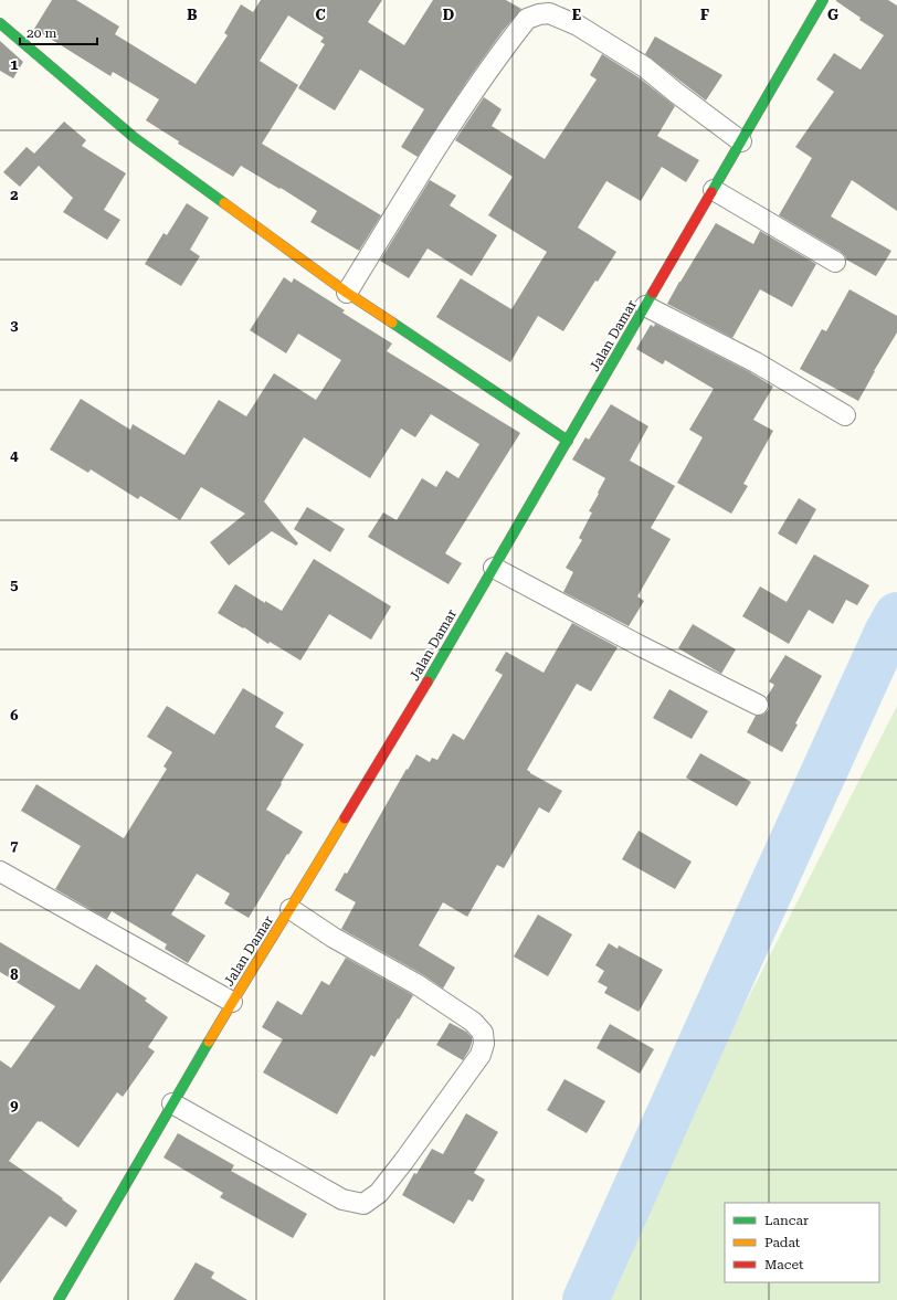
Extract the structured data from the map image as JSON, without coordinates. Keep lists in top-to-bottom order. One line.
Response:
{"streets":{"street":["Jalan Damar"]},"legend":["Lancar","Padat","Macet"],"scale_bar":"20 m","grid":{"columns":["B","C","D","E","F","G"],"rows":["1","2","3","4","5","6","7","8","9"]}}
